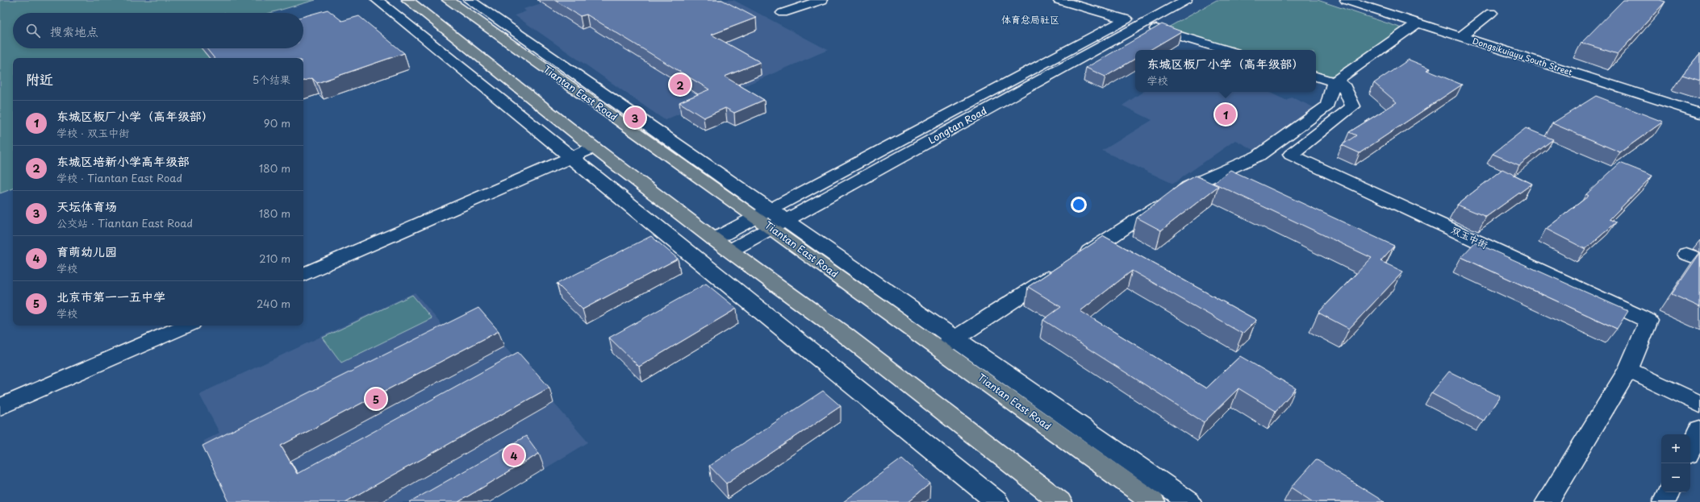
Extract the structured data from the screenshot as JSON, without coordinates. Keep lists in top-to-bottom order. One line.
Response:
{"streets":{"main road":["Tiantan East Road"],"street":["Dongsikuiayu South Street","Longtan Road","双玉中街"]},"crossings":[["Tiantan East Road","Longtan Road"]],"districts":["体育总局社区"],"page":{"search":"搜索地点","popup":["东城区板厂小学（高年级部）","学校"],"heading":["附近","5个结果"],"pins":["2","1","3","5","4"],"list":[{"mark":"1","name":"东城区板厂小学（高年级部）","note":"学校 · 双玉中街","value":"90 m"},{"mark":"2","name":"东城区培新小学高年级部","note":"学校 · Tiantan East Road","value":"180 m"},{"mark":"3","name":"天坛体育场","note":"公交站 · Tiantan East Road","value":"180 m"},{"mark":"4","name":"育萌幼儿园","note":"学校","value":"210 m"},{"mark":"5","name":"北京市第一一五中学","note":"学校","value":"240 m"}],"map_buttons":["+","−"]}}
